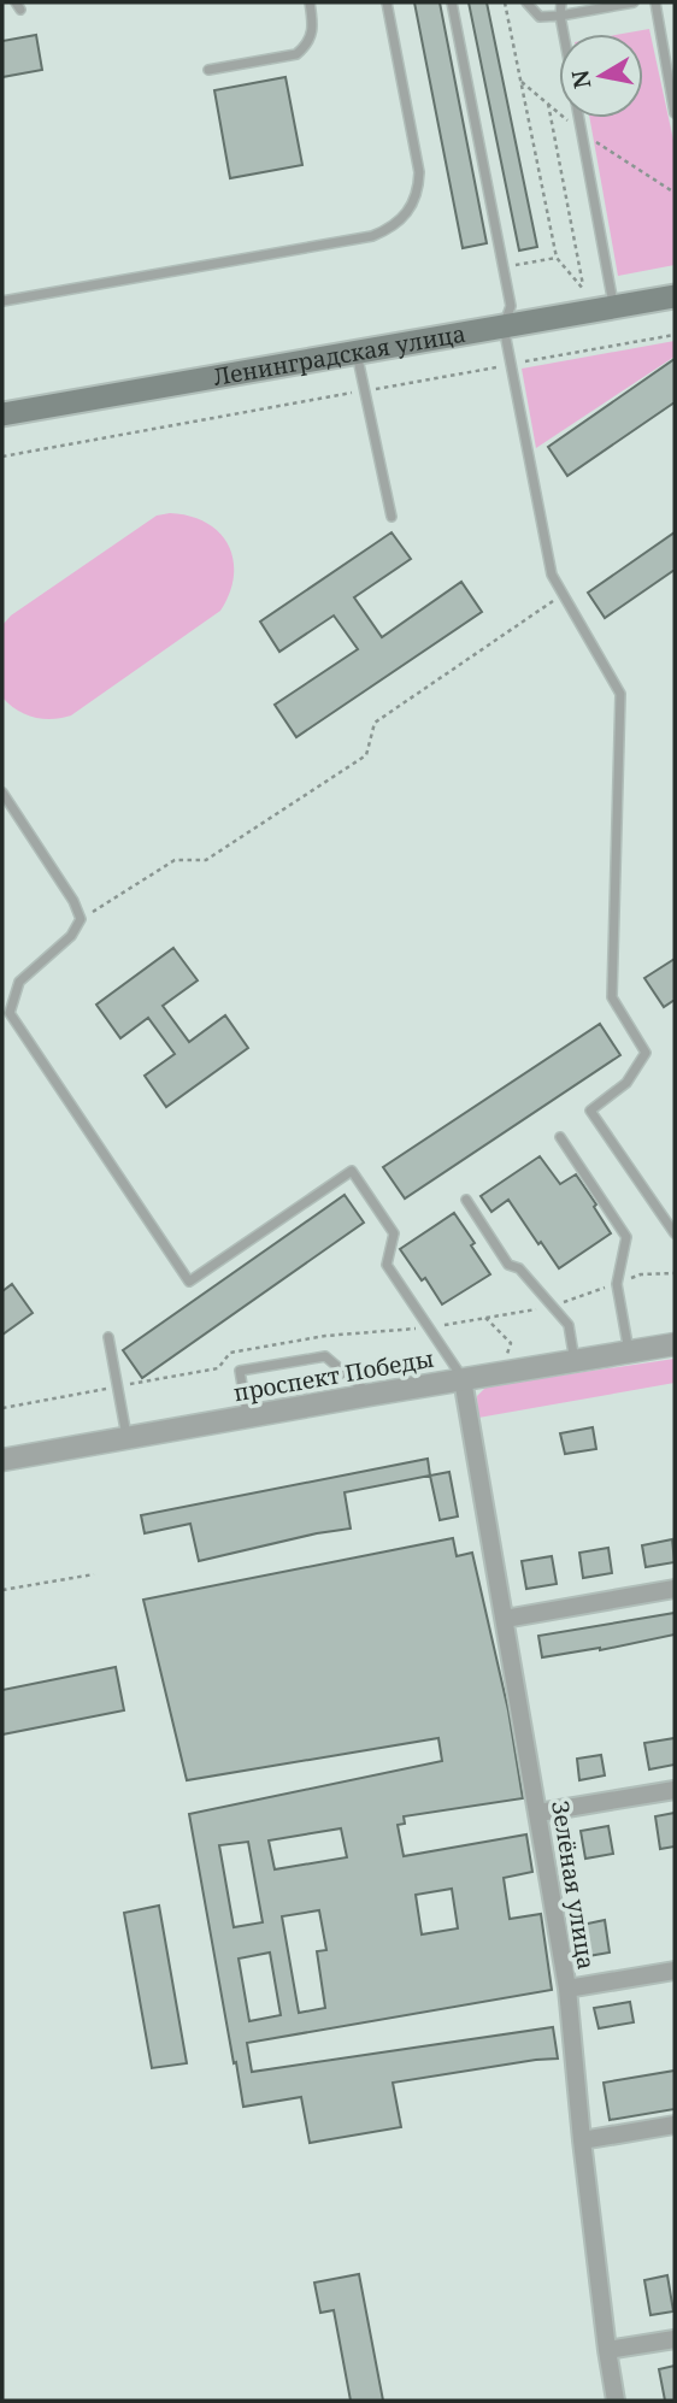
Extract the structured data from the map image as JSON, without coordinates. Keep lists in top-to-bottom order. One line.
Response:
{"streets":{"main road":["Ленинградская улица"],"street":["проспект Победы","Зелёная улица"]},"crossings":[["проспект Победы","Зелёная улица"]],"north":"left"}
